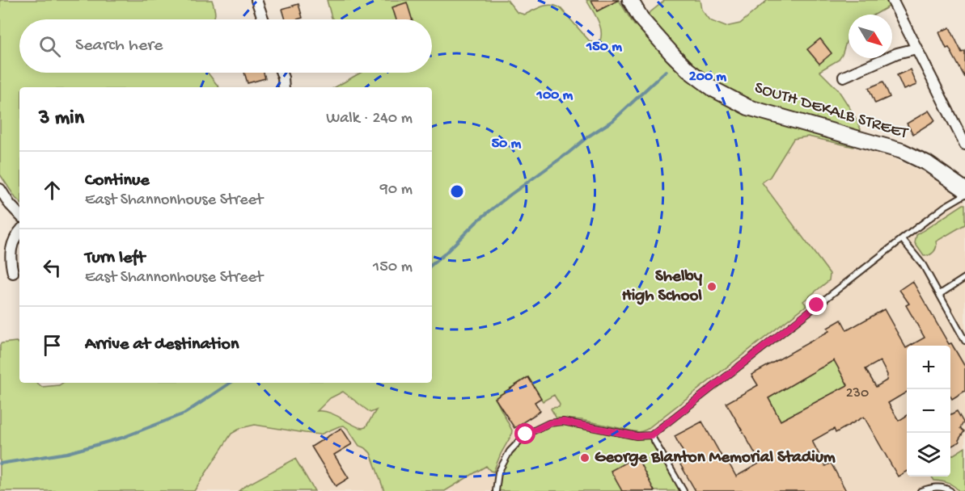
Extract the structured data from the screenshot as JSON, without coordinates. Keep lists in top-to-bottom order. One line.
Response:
{"streets":{"main road":["SOUTH DEKALB STREET"]},"places":["Shelby High School","George Blanton Memorial Stadium"],"house_numbers":["230"],"north":"bottom right","page":{"search":"Search here","heading":["3 min","Walk · 240 m"],"list":[["Continue","East Shannonhouse Street","90 m"],["Turn left","East Shannonhouse Street","150 m"],"Arrive at destination"],"map_buttons":["+","−"]},"rings":["150 m","200 m","100 m","50 m"]}
